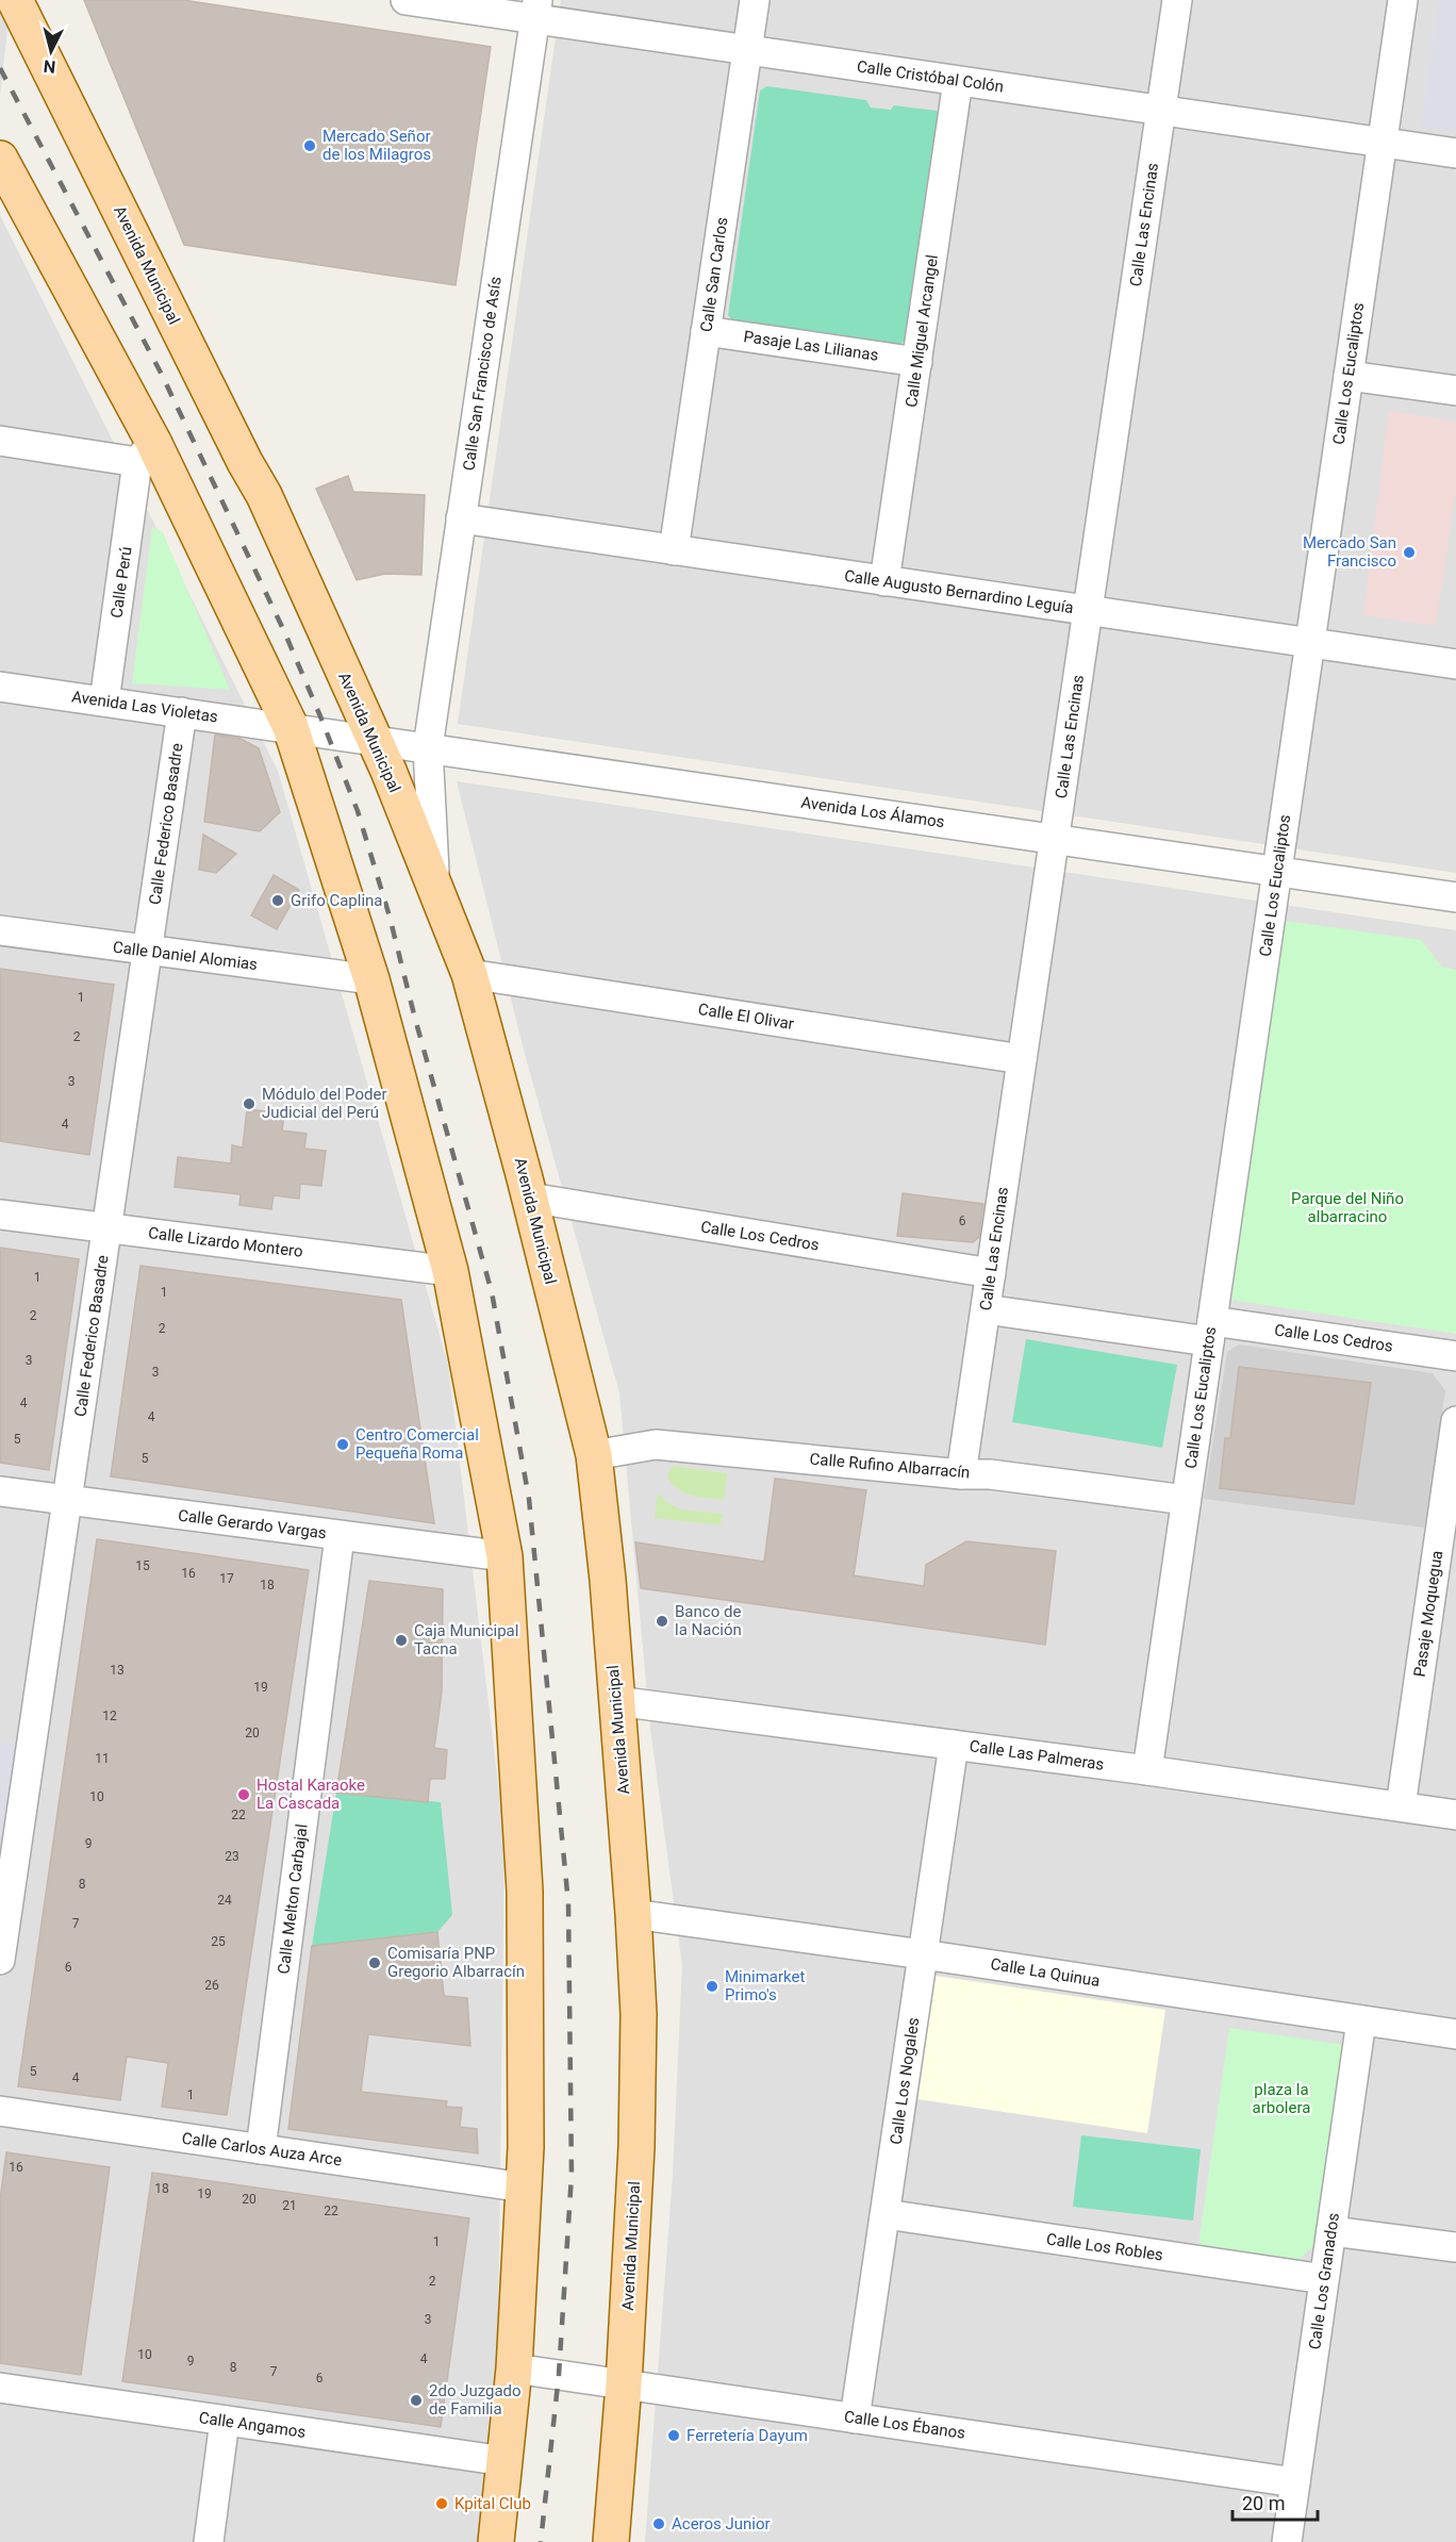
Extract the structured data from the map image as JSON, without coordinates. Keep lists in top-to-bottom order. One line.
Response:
{"streets":{"main road":["Avenida Municipal"],"street":["Calle Cristóbal Colón","Calle Las Encinas","Calle San Carlos","Calle Miguel Arcangel","Pasaje Las Lilianas","Calle San Francisco de Asís","Calle Los Eucaliptos","Calle Perú","Calle Augusto Bernardino Leguía","Avenida Las Violetas","Avenida Los Álamos","Calle Federico Basadre","Calle Daniel Alomias","Calle El Olivar","Calle Los Cedros","Calle Lizardo Montero","Calle Rufino Albarracín","Calle Gerardo Vargas","Pasaje Moquegua","Calle Las Palmeras","Calle Melton Carbajal","Calle La Quinua","Calle Los Nogales","Calle Carlos Auza Arce","Calle Los Robles","Calle Los Granados","Calle Angamos","Calle Los Ébanos"]},"crossings":[["Calle Cristóbal Colón","Calle Las Encinas"],["Calle Cristóbal Colón","Calle San Carlos"],["Calle Cristóbal Colón","Calle Miguel Arcangel"],["Calle Cristóbal Colón","Calle San Francisco de Asís"],["Calle Cristóbal Colón","Calle Los Eucaliptos"],["Calle Las Encinas","Calle Augusto Bernardino Leguía"],["Calle Las Encinas","Avenida Los Álamos"],["Calle Las Encinas","Calle El Olivar"],["Calle Las Encinas","Calle Los Cedros"],["Calle Las Encinas","Calle Rufino Albarracín"],["Avenida Municipal","Calle San Francisco de Asís"],["Avenida Municipal","Avenida Los Álamos"],["Avenida Municipal","Calle El Olivar"],["Avenida Municipal","Calle Los Cedros"],["Avenida Municipal","Calle Rufino Albarracín"],["Avenida Municipal","Calle Las Palmeras"],["Avenida Municipal","Calle La Quinua"],["Avenida Municipal","Calle Los Ébanos"],["Calle San Carlos","Pasaje Las Lilianas"],["Calle San Carlos","Calle Augusto Bernardino Leguía"],["Calle Miguel Arcangel","Pasaje Las Lilianas"],["Calle Miguel Arcangel","Calle Augusto Bernardino Leguía"],["Calle San Francisco de Asís","Calle Augusto Bernardino Leguía"],["Calle San Francisco de Asís","Avenida Los Álamos"],["Calle Los Eucaliptos","Calle Augusto Bernardino Leguía"],["Calle Los Eucaliptos","Avenida Los Álamos"],["Calle Los Eucaliptos","Calle Los Cedros"],["Calle Los Eucaliptos","Calle Rufino Albarracín"],["Calle Los Eucaliptos","Calle Las Palmeras"],["Calle Perú","Avenida Las Violetas"],["Avenida Las Violetas","Avenida Los Álamos"],["Avenida Las Violetas","Calle Federico Basadre"],["Calle Federico Basadre","Calle Daniel Alomias"],["Calle Federico Basadre","Calle Lizardo Montero"],["Calle Federico Basadre","Calle Gerardo Vargas"],["Calle Gerardo Vargas","Calle Melton Carbajal"],["Pasaje Moquegua","Calle Las Palmeras"],["Calle Las Palmeras","Calle Los Nogales"],["Calle Melton Carbajal","Calle Carlos Auza Arce"],["Calle La Quinua","Calle Los Nogales"],["Calle La Quinua","Calle Los Granados"],["Calle Los Nogales","Calle Los Robles"],["Calle Los Nogales","Calle Los Ébanos"],["Calle Los Robles","Calle Los Granados"],["Calle Los Granados","Calle Los Ébanos"]],"parks":["Parque del Niño albarracino","plaza la arbolera"],"places":["Mercado Señor de los Milagros","Mercado San Francisco","Grifo Caplina","Módulo del Poder Judicial del Perú","Centro Comercial Pequeña Roma","Banco de la Nación","Caja Municipal Tacna","Hostal Karaoke La Cascada","Comisaría PNP Gregorio Albarracín","Minimarket Primo's","2do Juzgado de Familia","Ferretería Dayum","Kpital Club","Aceros Junior"],"house_numbers":["1","2","3","4","6","1","1","2","2","3","3","4","4","5","5","15","16","17","18","13","19","12","20","11","10","22","9","23","8","24","7","25","6","26","5","4","1","16","18","19","20","21","22","1","2","3","10","4","9","8","7","6"],"scale_bar":"20 m","north":"bottom"}
